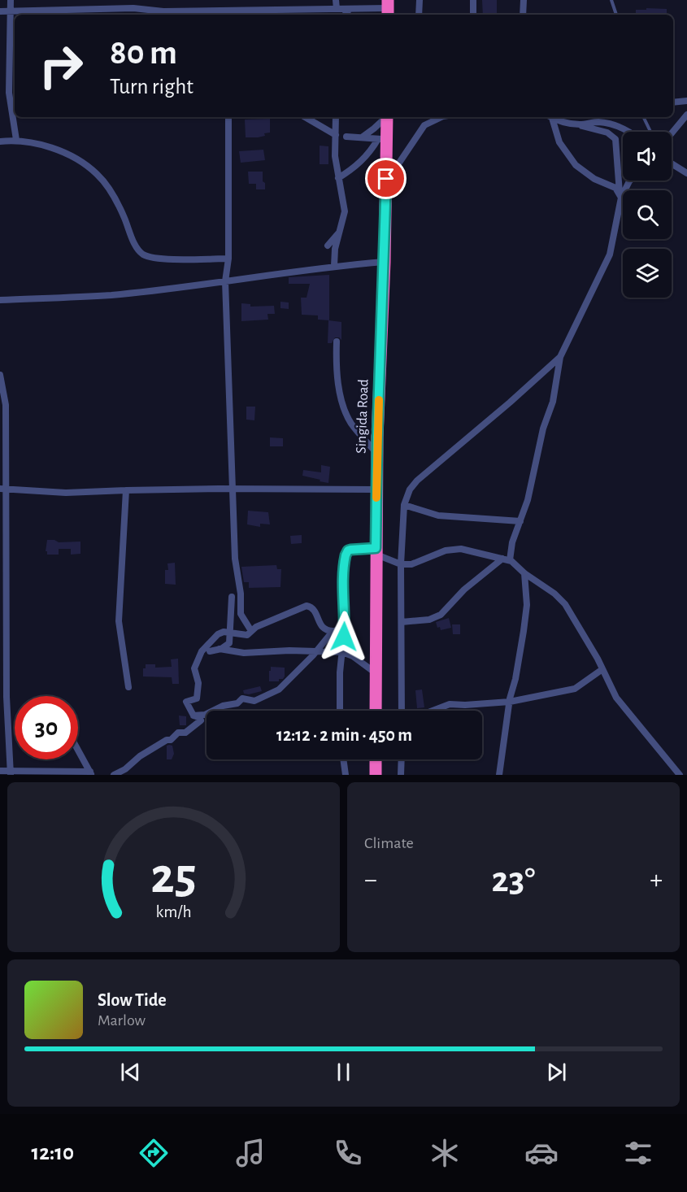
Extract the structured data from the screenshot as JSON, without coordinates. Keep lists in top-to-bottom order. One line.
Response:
{"streets":{"highway":["Singida Road"]},"page":{"turn":["80 m","Turn right"],"limit":"30","trip":"12:12 · 2 min · 450 m","tile":"Climate","heat":["−","23°","+"],"song":["Slow Tide","Marlow"],"tabs":"12:10","gauge":["25","km/h"]}}
